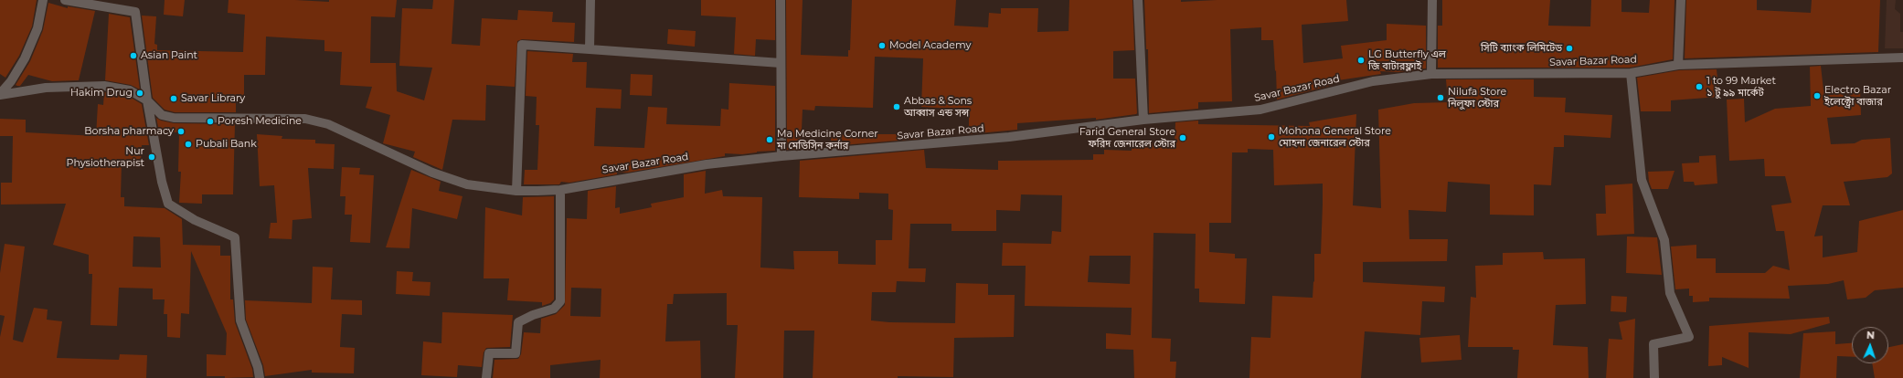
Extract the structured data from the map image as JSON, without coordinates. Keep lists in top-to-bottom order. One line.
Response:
{"streets":{"street":["Savar Bazar Road"]},"places":["Model Academy","সিটি ব্যাংক লিমিটেড","Asian Paint","LG Butterfly এল জি বাটারফ্লাই","1 to 99 Market ১ টু ৯৯ মার্কেট","Hakim Drug","Electro Bazar ইলেক্ট্রো বাজার","Nilufa Store নিলুফা স্টোর","Savar Library","Abbas & Sons আব্বাস এন্ড সন্স","Poresh Medicine","Borsha pharmacy","Mohona General Store মোহনা জেনারেল স্টোর","Farid General Store ফরিদ জেনারেল স্টোর","Ma Medicine Corner মা মেডিসিন কর্নার","Pubali Bank","Nur Physiotherapist"],"north":"top"}
